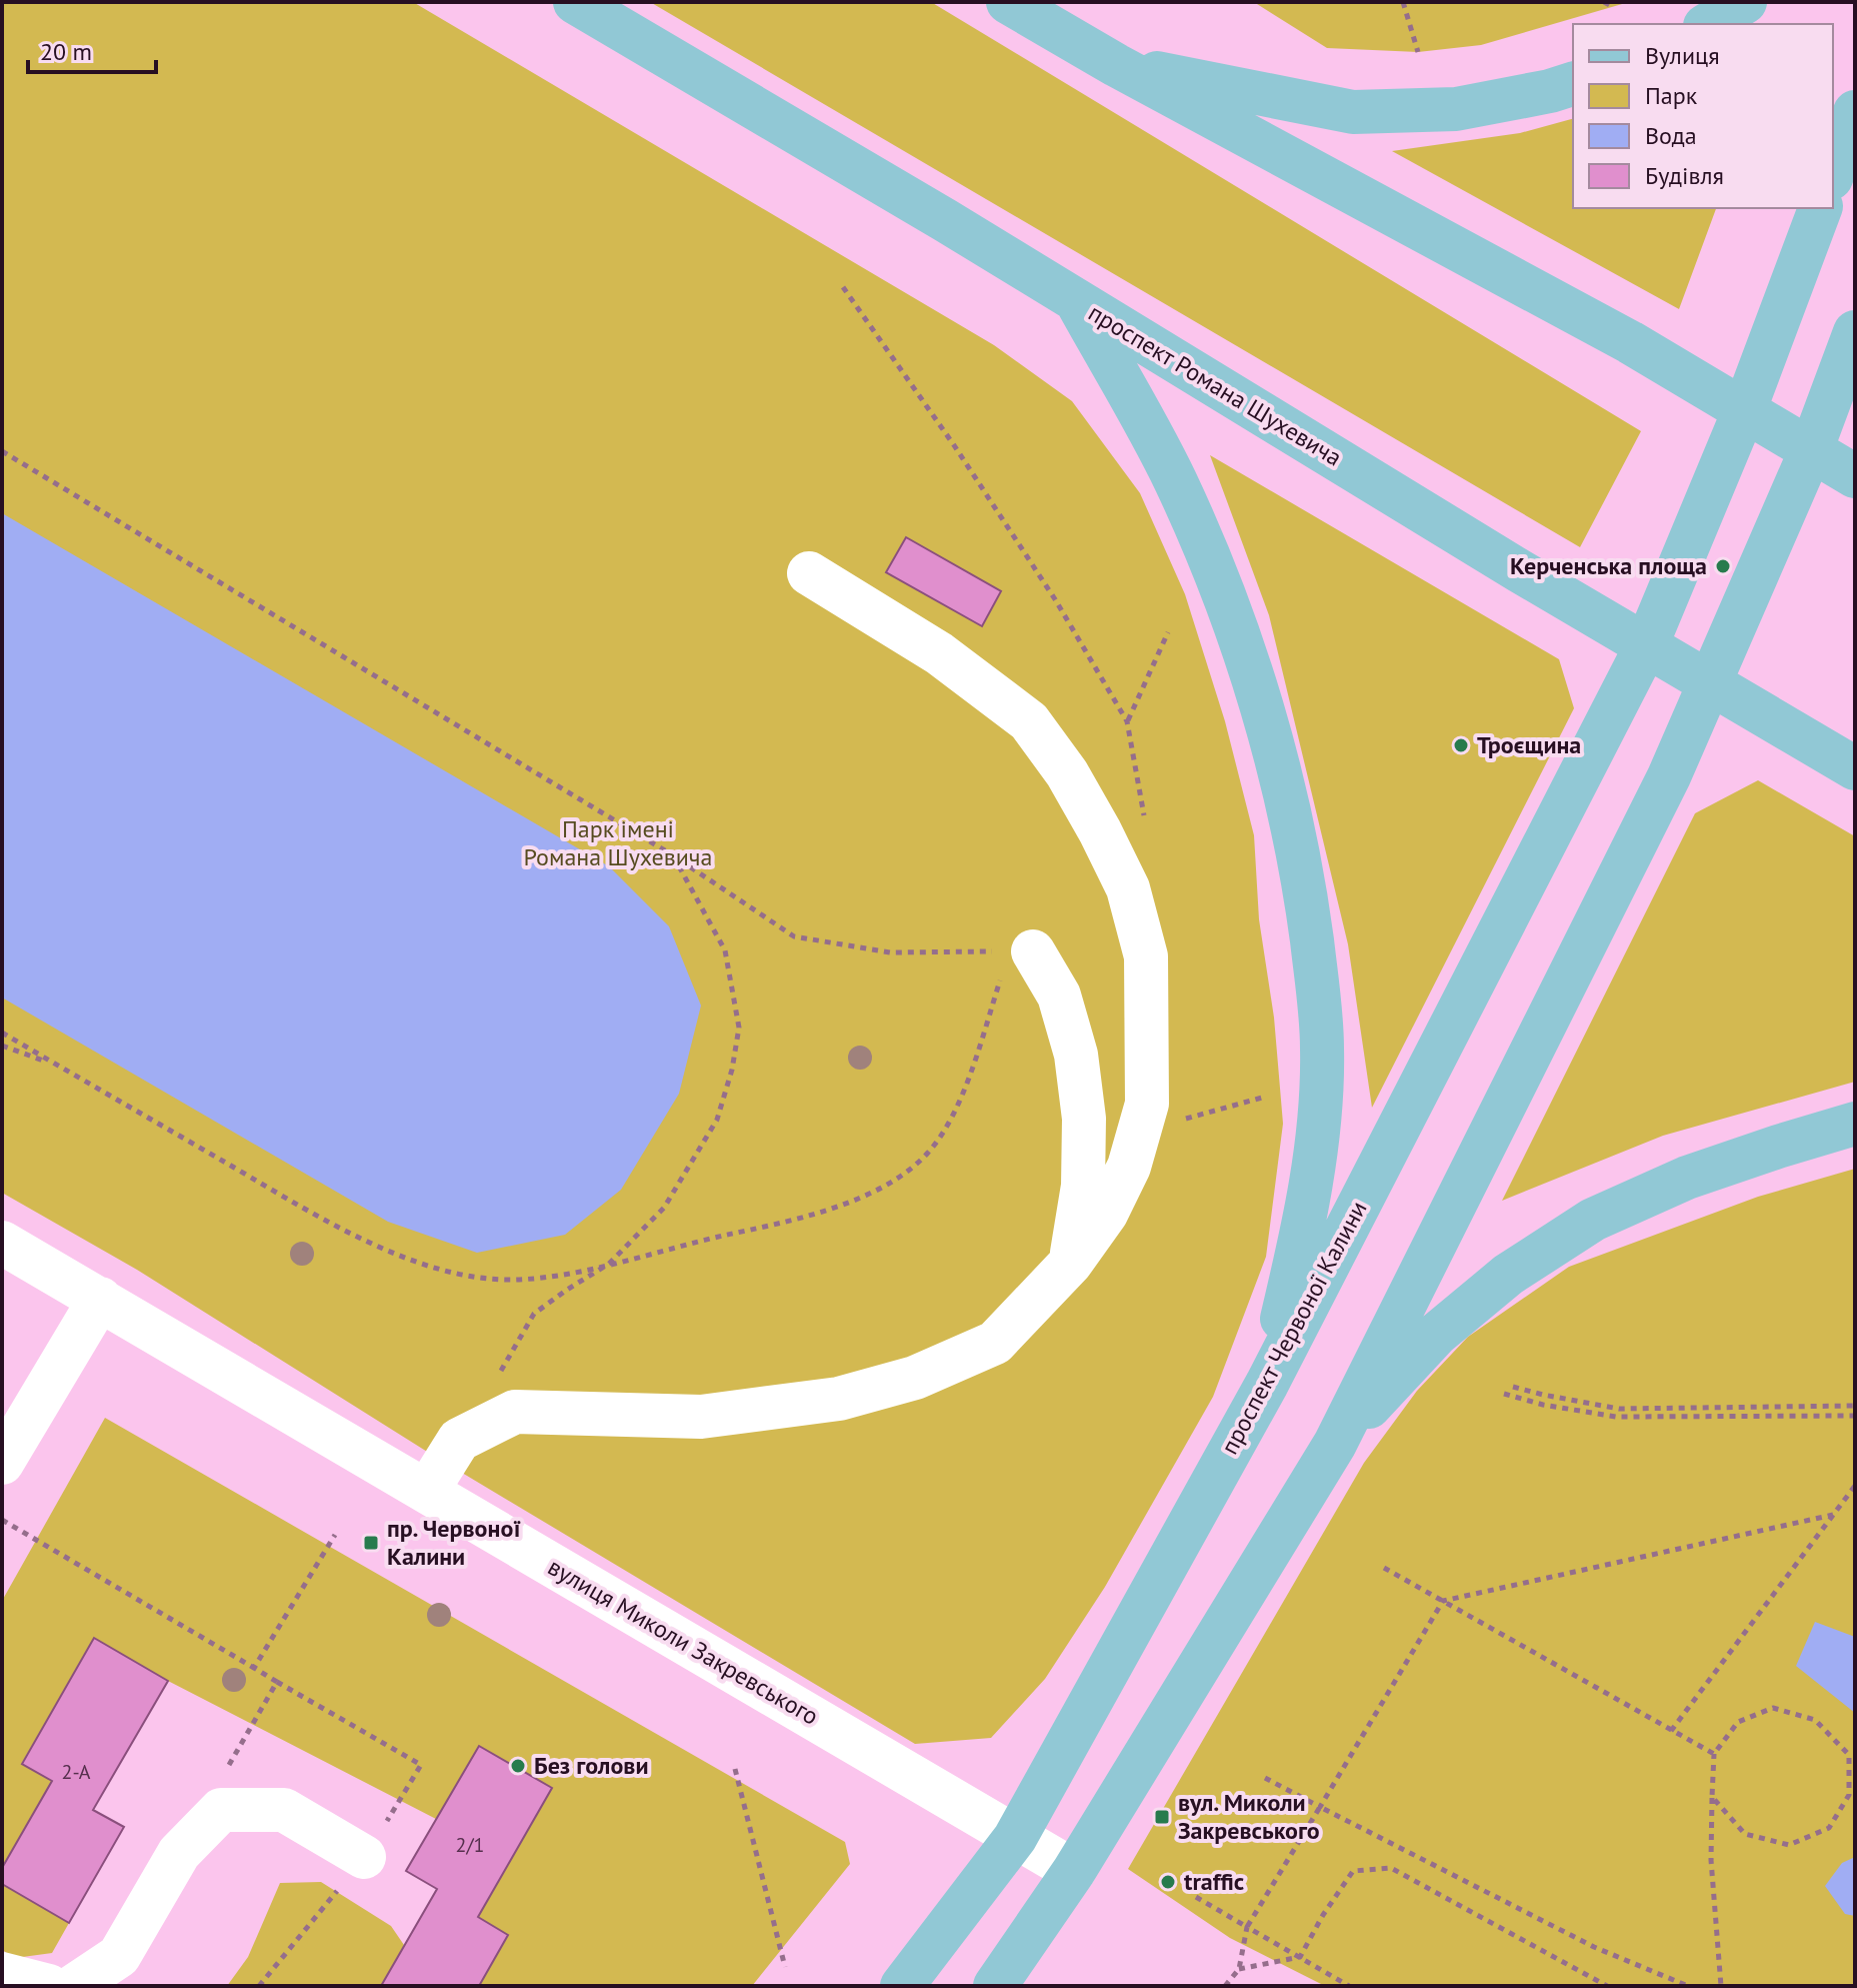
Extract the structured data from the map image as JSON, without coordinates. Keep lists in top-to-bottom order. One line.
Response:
{"streets":{"main road":["проспект Романа Шухевича","проспект Червоної Калини"],"street":["вулиця Миколи Закревського"]},"crossings":[["проспект Романа Шухевича","проспект Червоної Калини"],["проспект Червоної Калини","вулиця Миколи Закревського"]],"parks":["Парк імені Романа Шухевича"],"places":{"other":["Керченська площа","Троєщина","Без голови","traffic"],"transit":["пр. Червоної Калини","вул. Миколи Закревського"]},"house_numbers":["2-А","2/1"],"legend":["Вулиця","Парк","Вода","Будівля"],"scale_bar":"20 m"}
